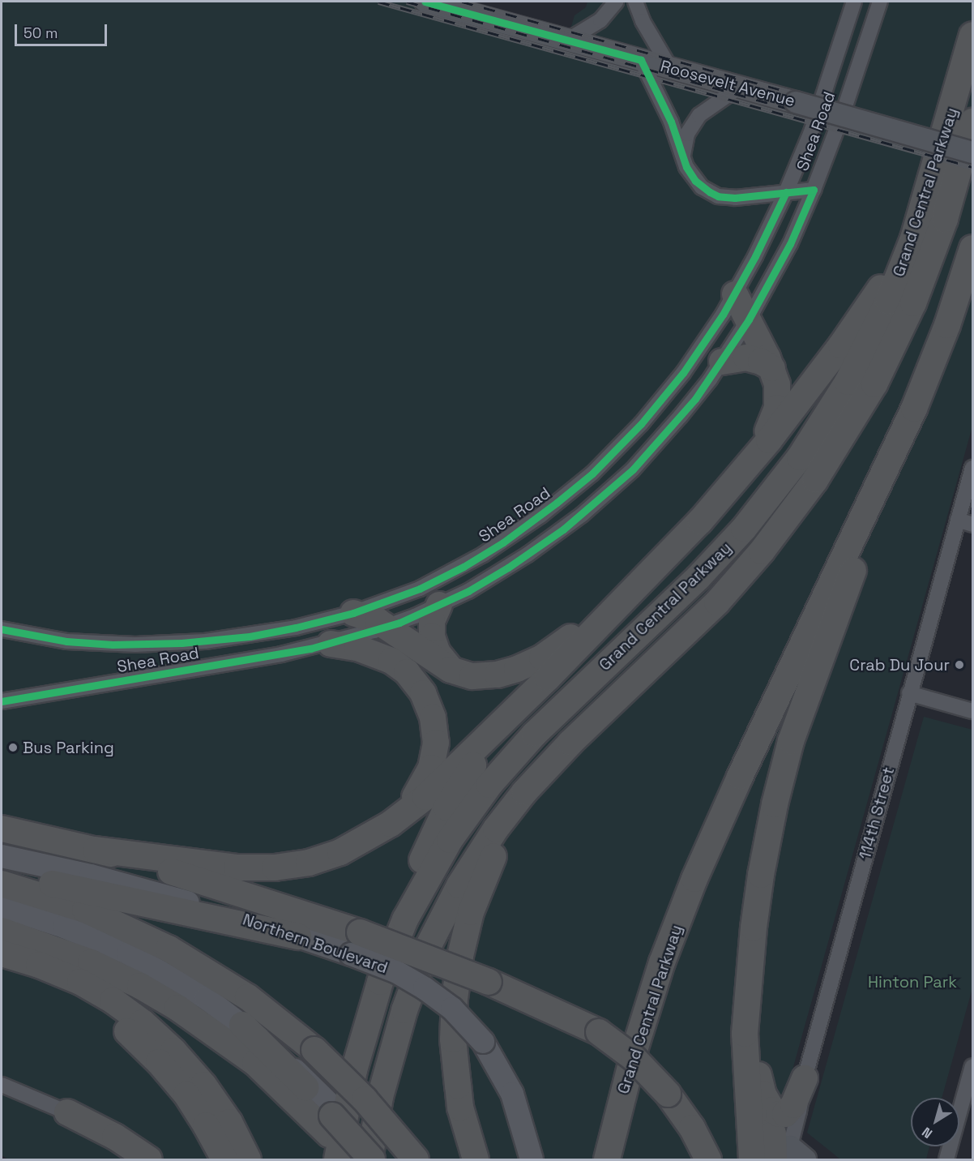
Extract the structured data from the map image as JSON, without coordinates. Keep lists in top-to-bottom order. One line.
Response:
{"streets":{"highway":["Grand Central Parkway"],"main road":["Roosevelt Avenue","Northern Boulevard"],"street":["Shea Road","114th Street"]},"parks":["Hinton Park"],"places":["Crab Du Jour","Bus Parking"],"scale_bar":"50 m","north":"bottom left"}
